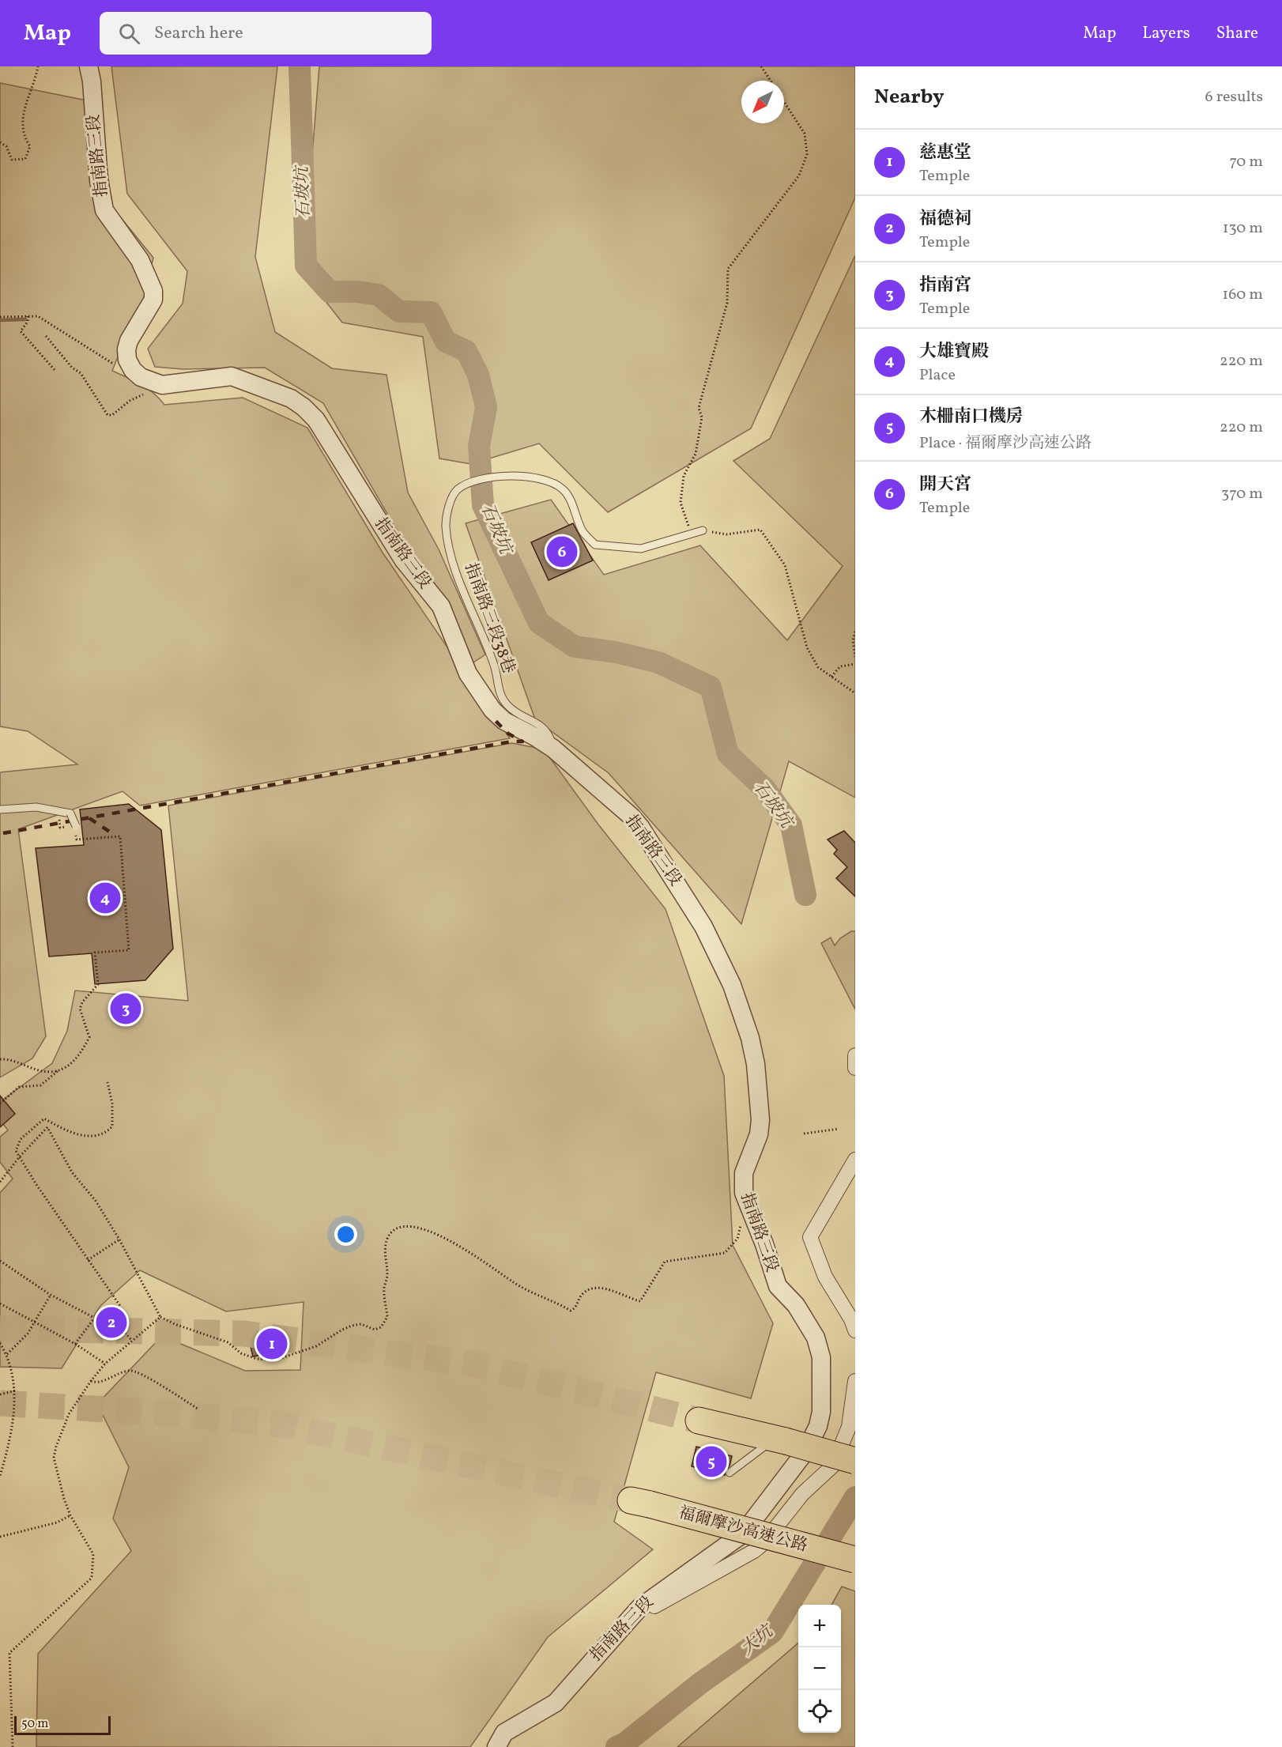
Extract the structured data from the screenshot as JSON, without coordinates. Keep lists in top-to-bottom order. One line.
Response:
{"streets":{"highway":["福爾摩沙高速公路"],"street":["指南路三段"],"lane":["指南路三段38巷"]},"crossings":[["指南路三段","指南路三段38巷"]],"water":["石坡坑","大坑"],"scale_bar":"50 m","north":"bottom left","page":{"header":"Map","search":"Search here","nav":["Map","Layers","Share"],"heading":["Nearby","6 results"],"list":[{"mark":"1","name":"慈惠堂","note":"Temple","value":"70 m"},{"mark":"2","name":"福德祠","note":"Temple","value":"130 m"},{"mark":"3","name":"指南宮","note":"Temple","value":"160 m"},{"mark":"4","name":"大雄寶殿","note":"Place","value":"220 m"},{"mark":"5","name":"木柵南口機房","note":"Place · 福爾摩沙高速公路","value":"220 m"},{"mark":"6","name":"開天宮","note":"Temple","value":"370 m"}],"pins":["6","4","3","2","1","5"],"map_buttons":["+","−"],"scale":"50 m"}}
